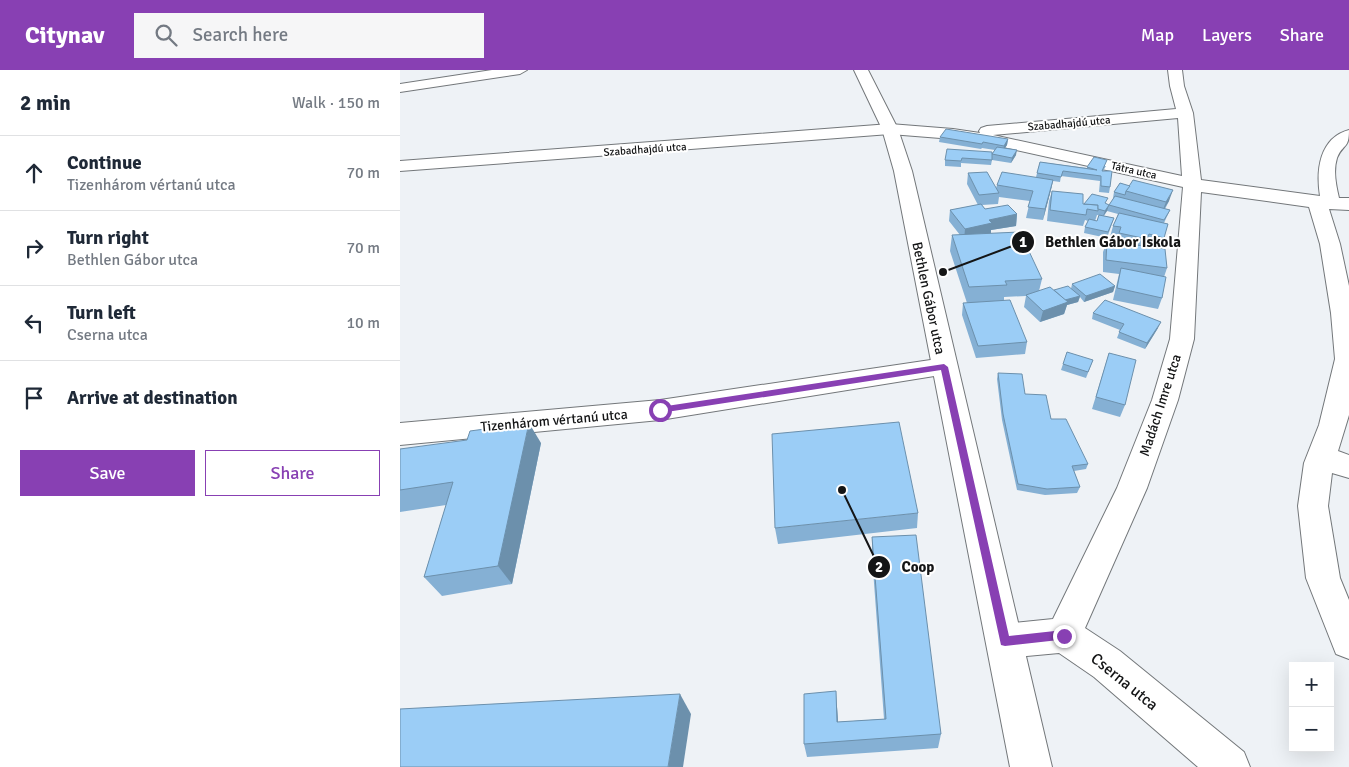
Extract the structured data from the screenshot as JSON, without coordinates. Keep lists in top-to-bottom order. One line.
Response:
{"streets":{"street":["Szabadhajdú utca","Tátra utca","Bethlen Gábor utca","Madách Imre utca","Tizenhárom vértanú utca","Cserna utca"]},"crossings":[["Szabadhajdú utca","Tátra utca"],["Szabadhajdú utca","Bethlen Gábor utca"],["Szabadhajdú utca","Madách Imre utca"],["Tátra utca","Bethlen Gábor utca"],["Tátra utca","Madách Imre utca"],["Bethlen Gábor utca","Tizenhárom vértanú utca"],["Madách Imre utca","Cserna utca"]],"places":["Bethlen Gábor Iskola","Coop"],"page":{"header":"Citynav","search":"Search here","nav":["Map","Layers","Share"],"heading":["2 min","Walk · 150 m"],"list":[["Continue","Tizenhárom vértanú utca","70 m"],["Turn right","Bethlen Gábor utca","70 m"],["Turn left","Cserna utca","10 m"],"Arrive at destination"],"buttons":["Save","Share"],"map_buttons":["+","−"]}}
